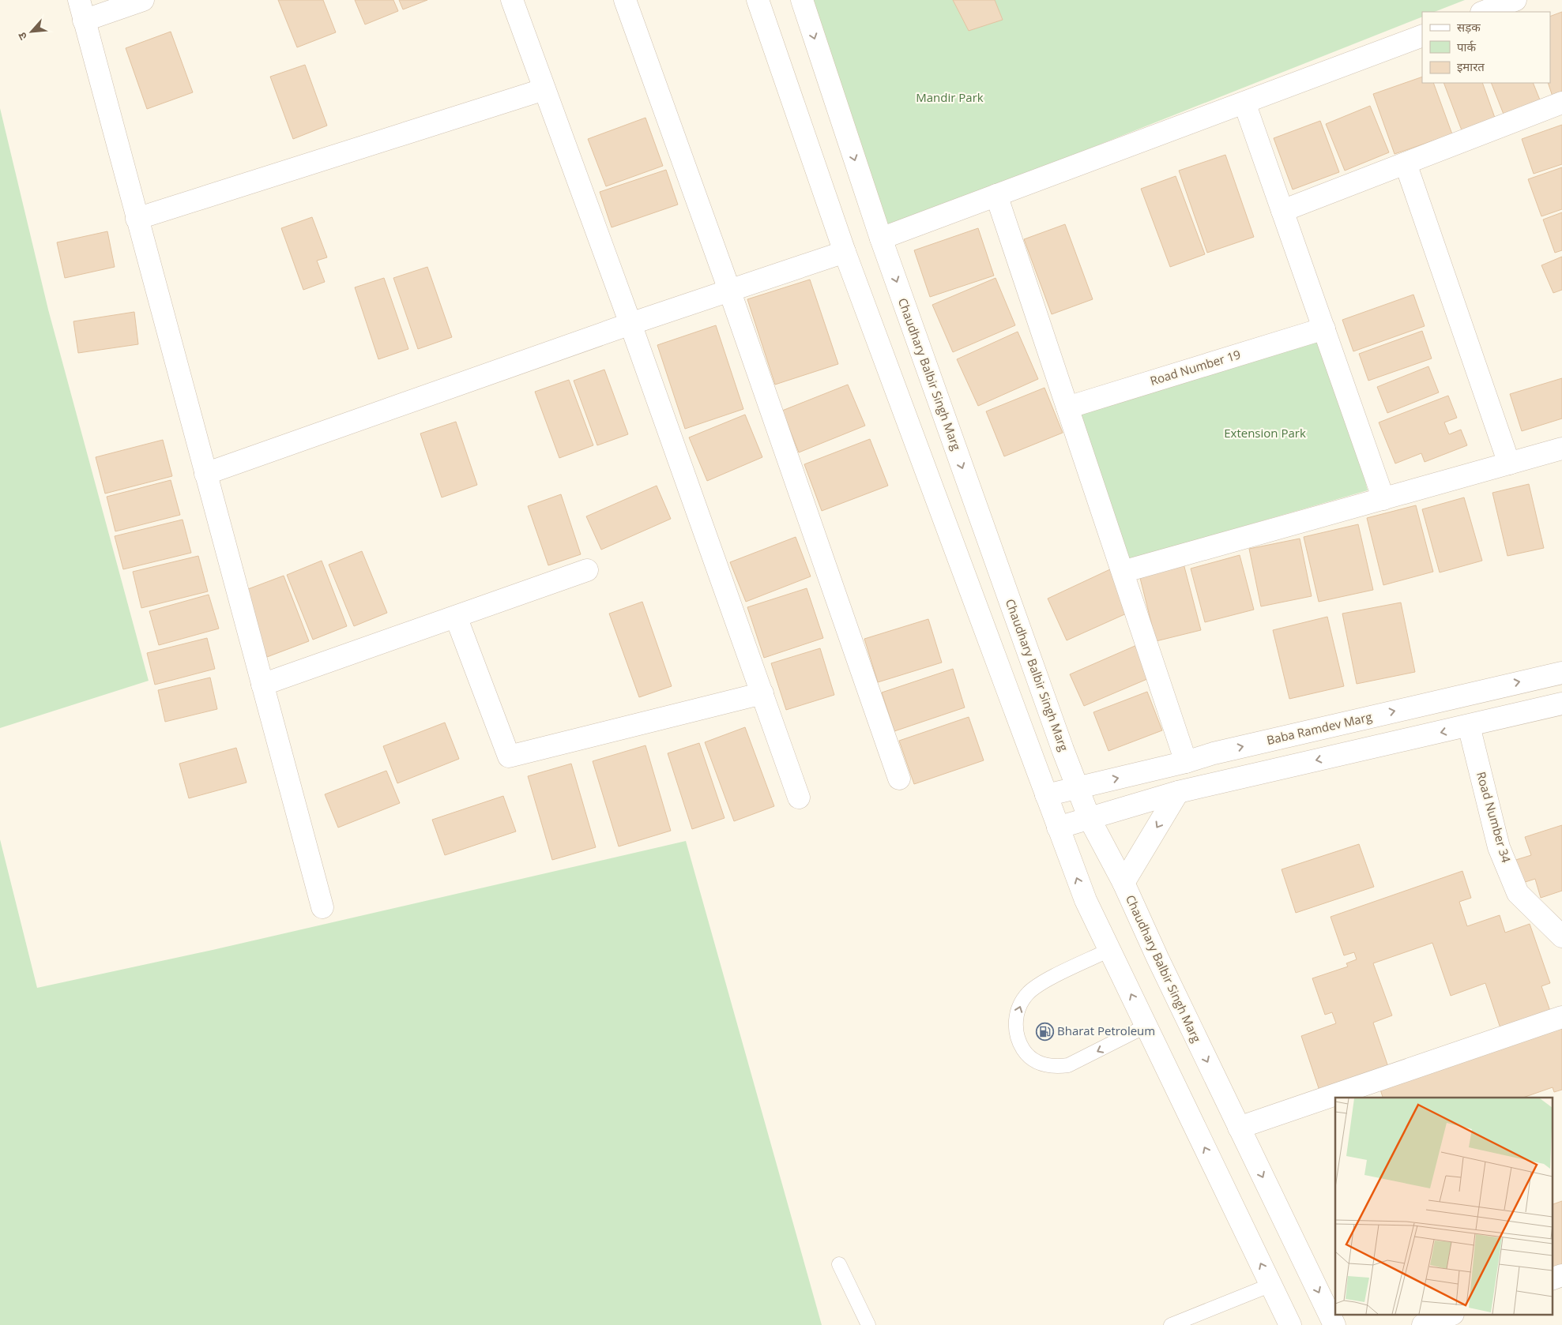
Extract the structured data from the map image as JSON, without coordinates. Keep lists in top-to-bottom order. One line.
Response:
{"streets":{"street":["Road Number 19","Chaudhary Balbir Singh Marg","Baba Ramdev Marg","Road Number 34"]},"crossings":[["Chaudhary Balbir Singh Marg","Baba Ramdev Marg"]],"parks":["Mandir Park","Extension Park"],"places":{"fuel station":["Bharat Petroleum"]},"legend":["सड़क","पार्क","इमारत"],"north":"bottom left"}
